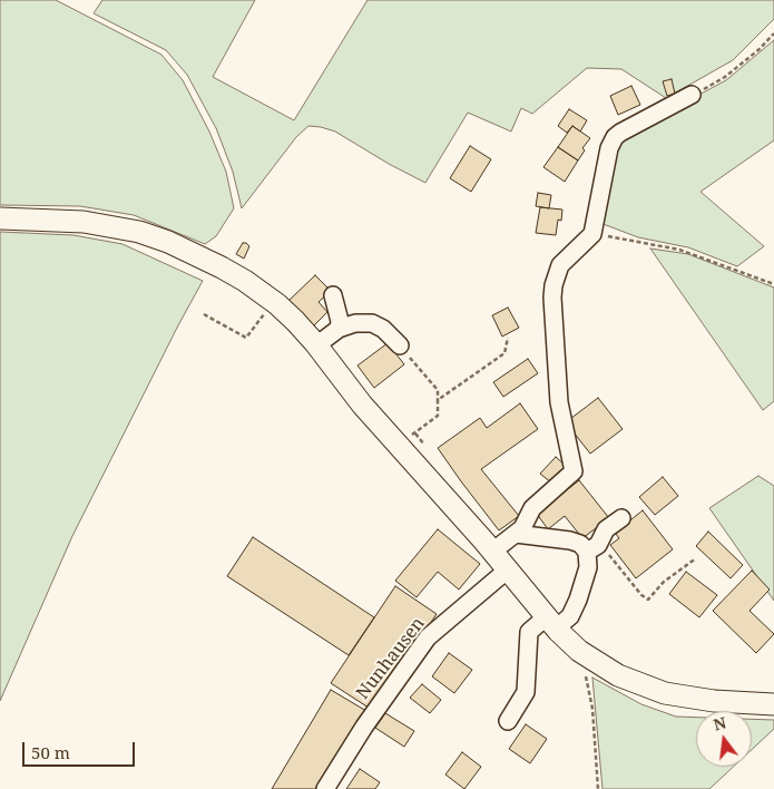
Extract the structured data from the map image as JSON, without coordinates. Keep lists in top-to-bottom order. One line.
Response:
{"streets":{"street":["Nunhausen"]},"scale_bar":"50 m","north":"top"}
